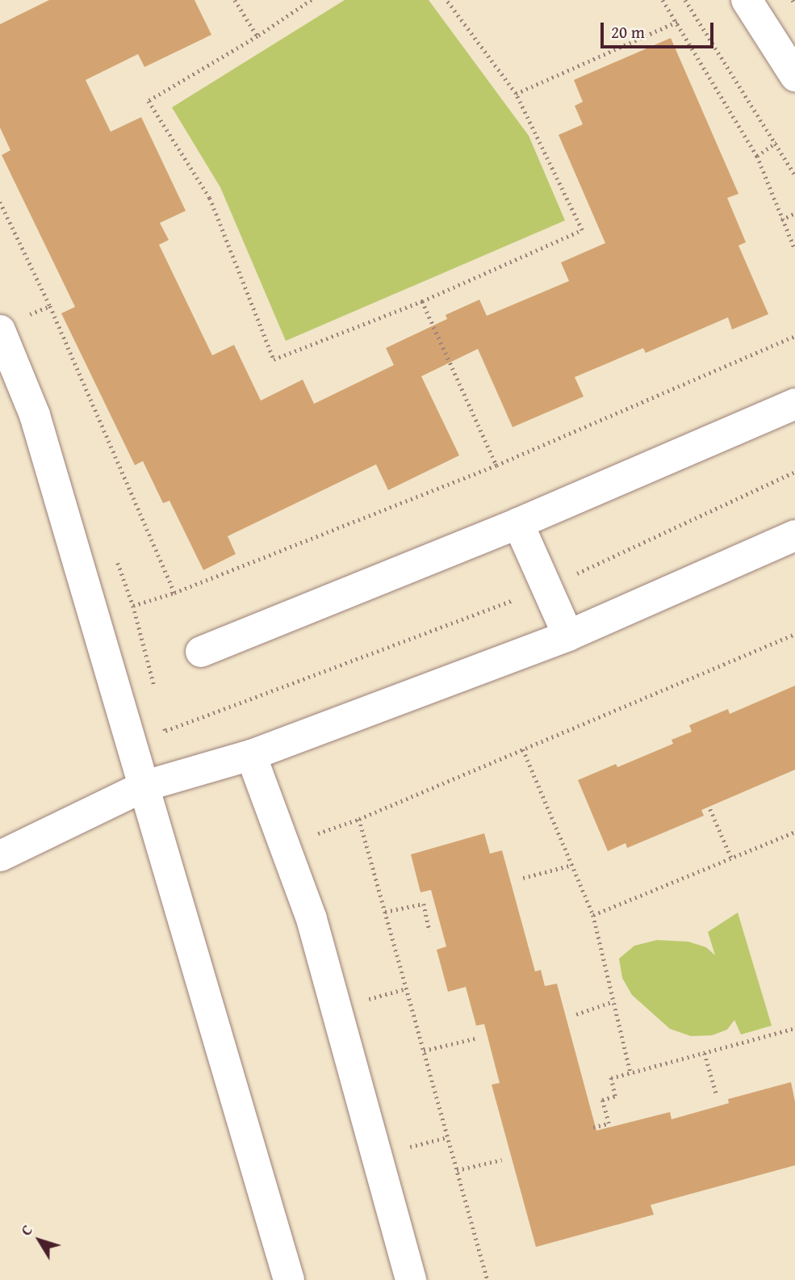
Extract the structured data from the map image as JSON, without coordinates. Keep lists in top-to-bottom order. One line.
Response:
{"scale_bar":"20 m","north":"top left"}
